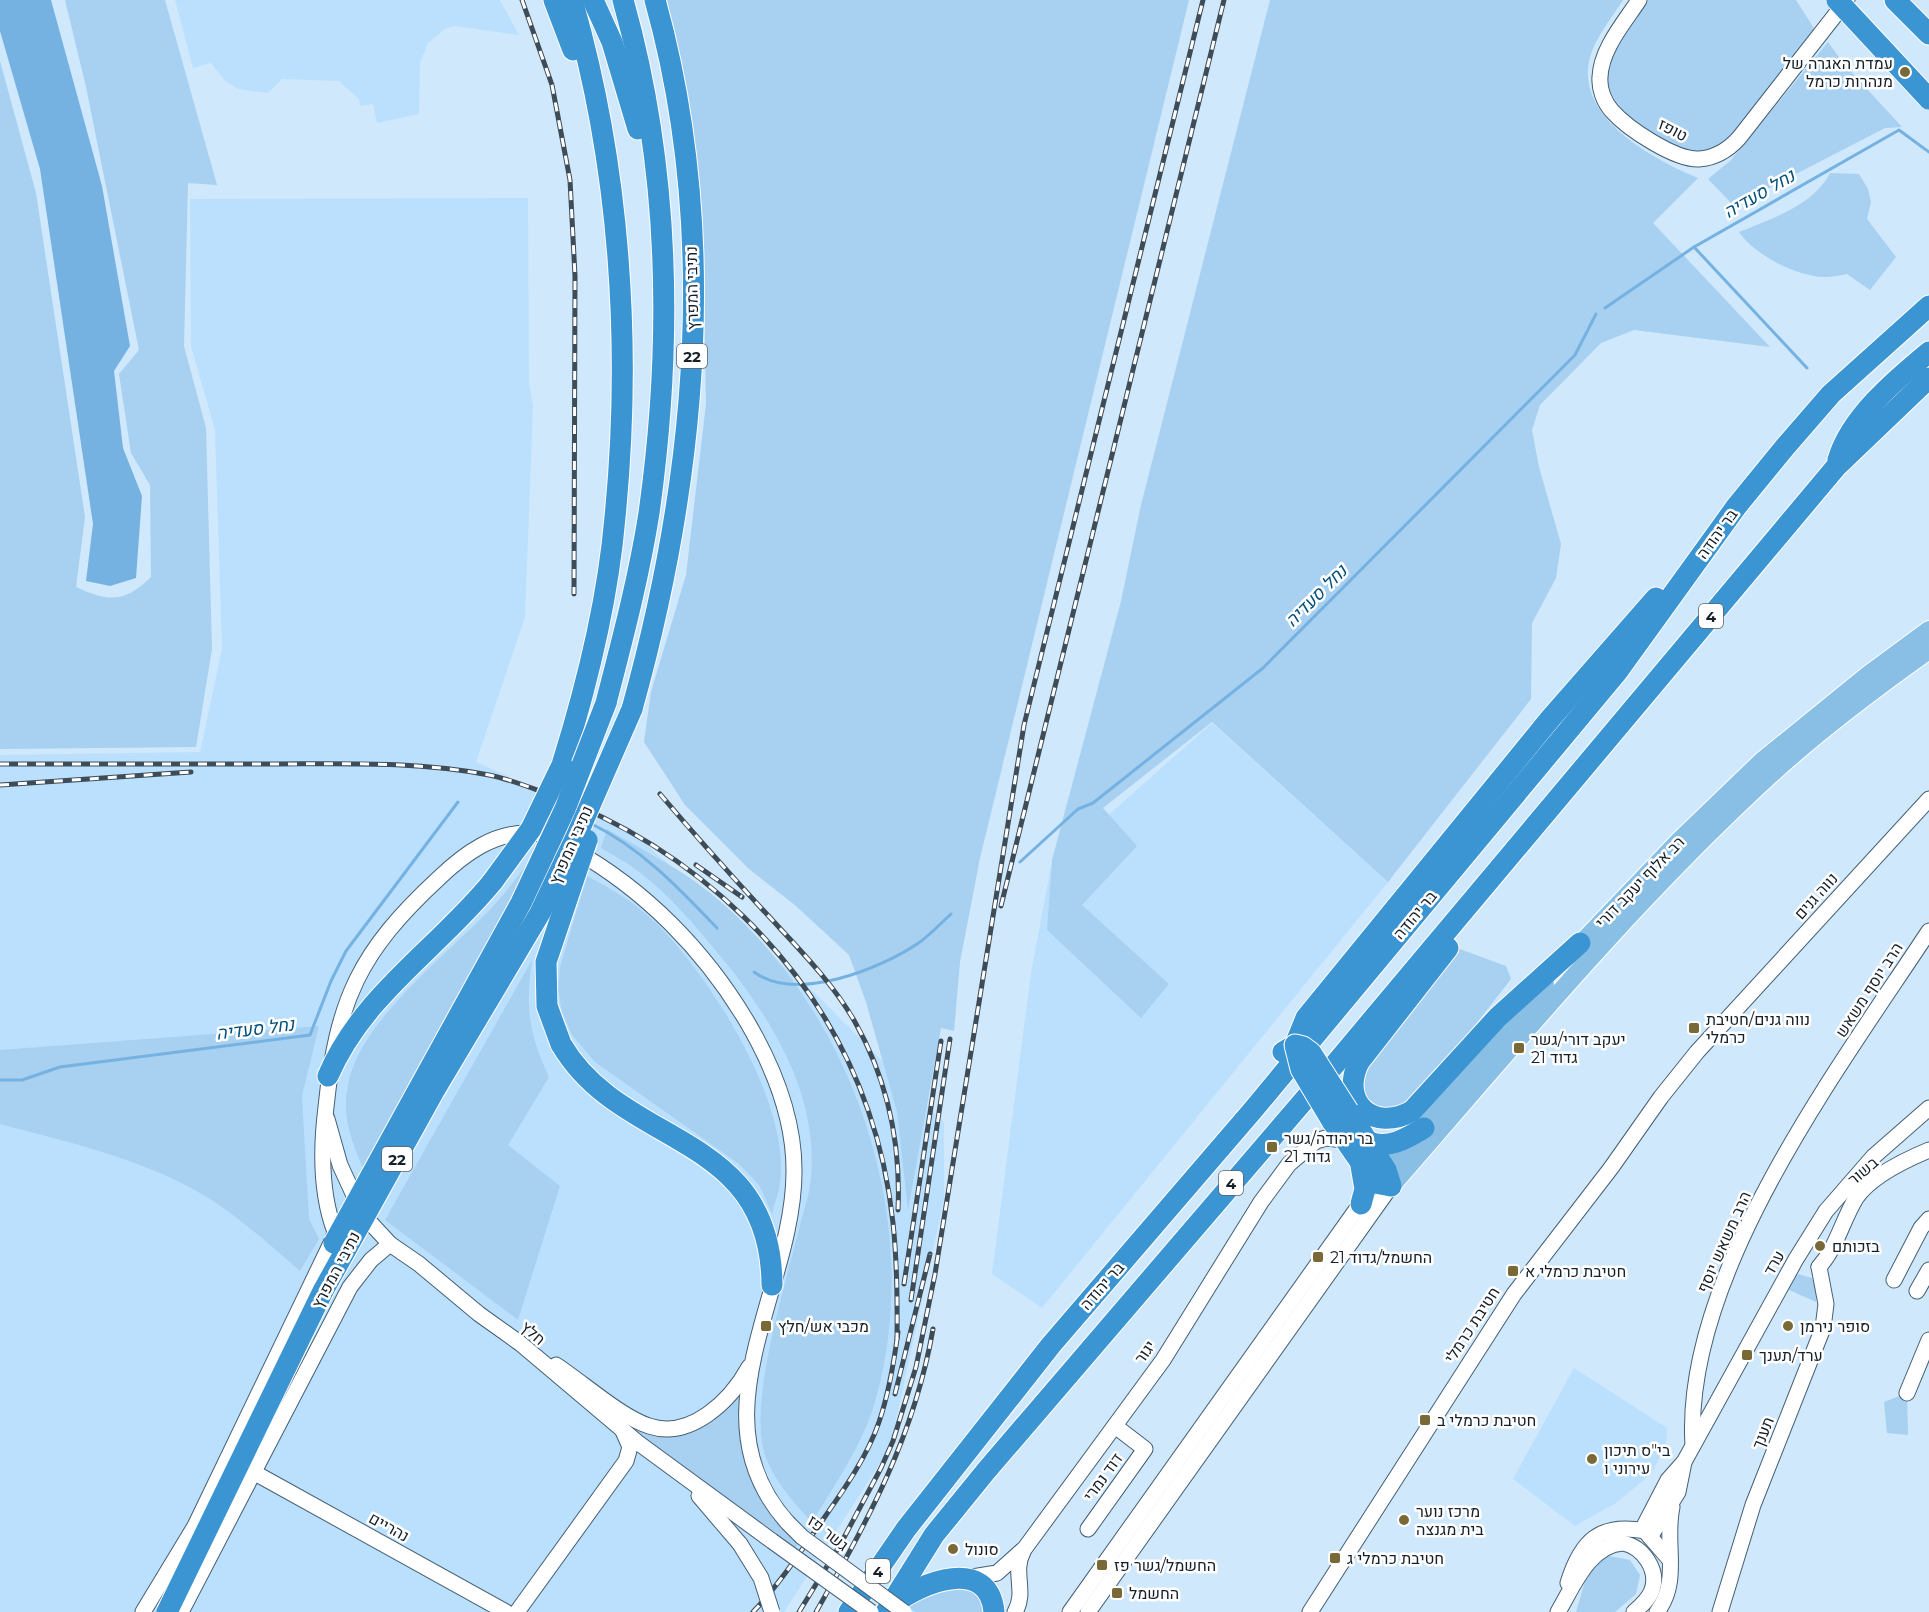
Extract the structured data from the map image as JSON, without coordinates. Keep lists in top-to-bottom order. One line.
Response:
{"streets":{"highway":["נתיבי המפרץ","22","בר יהודה","4"],"main road":["רב אלוף יעקב דורי"],"street":["טופז","נווה גנים","הרב יוסף משאש","בשור","הרב משאש יוסף","ערד","חטיבת כרמלי","חלץ","יגור","תענך","דוד נמרי","נהריים","גשר פז"]},"crossings":[["בר יהודה","4"],["בר יהודה","חלץ"],["בר יהודה","גשר פז"],["נווה גנים","חטיבת כרמלי"],["הרב יוסף משאש","הרב משאש יוסף"],["בשור","תענך"],["הרב משאש יוסף","ערד"],["חלץ","גשר פז"],["יגור","דוד נמרי"]],"water":["נחל סעדיה"],"places":{"other":["עמדת האגרה של מנהרות כרמל","בזכותם","סופר נירמן","בי\"ס תיכון עירוני ו","מרכז נוער בית מגנצה","סונול"],"transit":["נווה גנים/חטיבת כרמלי","יעקב דורי/גשר גדוד 21","בר יהודה/גשר גדוד 21","החשמל/גדוד 21","חטיבת כרמלי א","מכבי אש/חלץ","ערד/תענך","חטיבת כרמלי ב","חטיבת כרמלי ג","החשמל/גשר פז","החשמל"]}}
